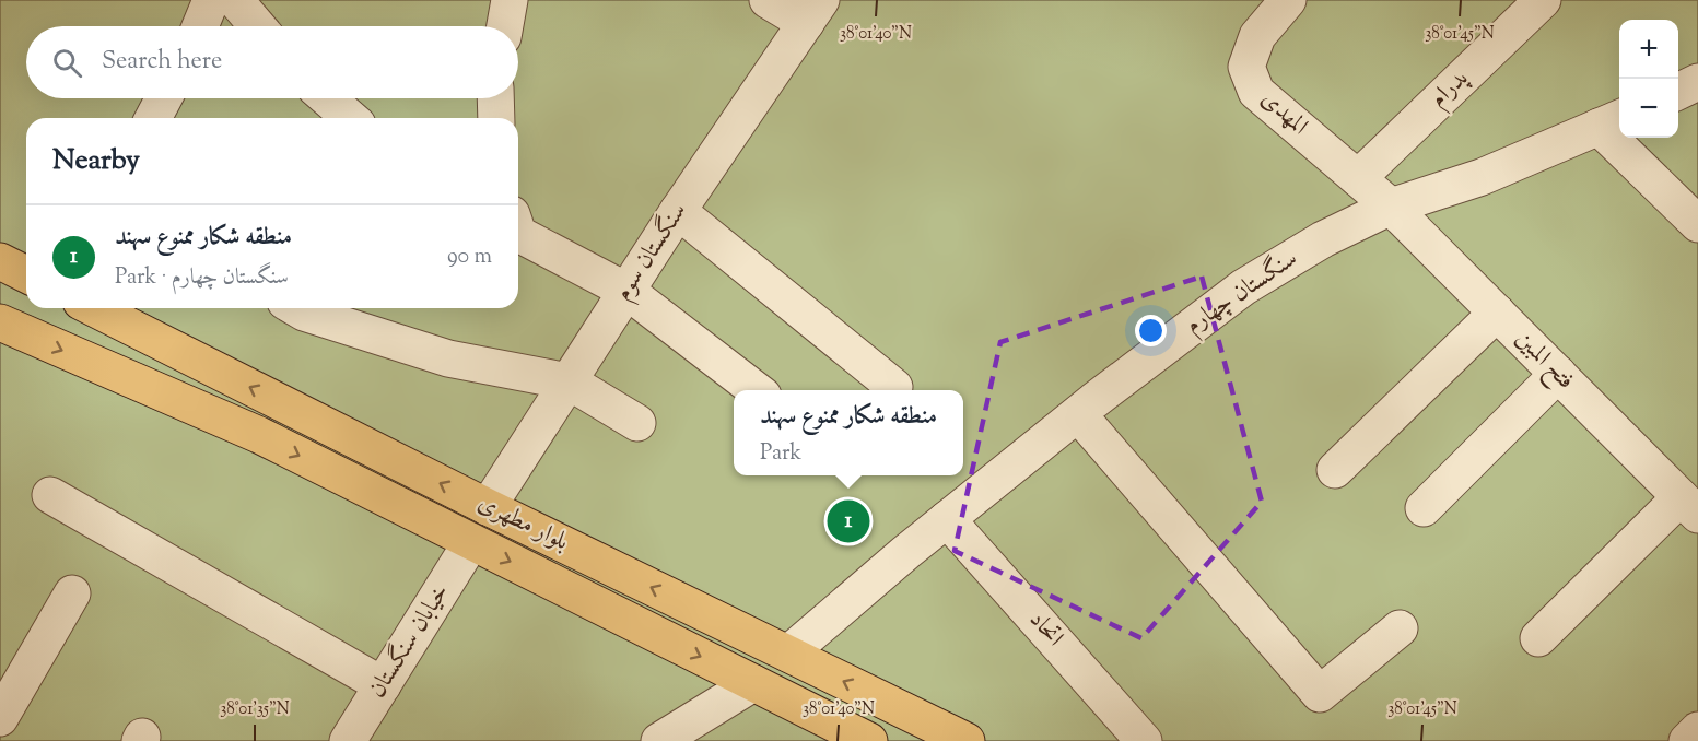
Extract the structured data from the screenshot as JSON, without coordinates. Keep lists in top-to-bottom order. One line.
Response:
{"streets":{"main road":["بلوار مطهری"],"street":["پدرام","المهدی","سنگستان سوم","سنگستان چهارم","فتح المبین","اتحاد","خیابان سنگستان"]},"crossings":[["پدرام","المهدی"],["المهدی","سنگستان چهارم"],["المهدی","فتح المبین"],["سنگستان سوم","بلوار مطهری"],["سنگستان چهارم","فتح المبین"],["سنگستان چهارم","بلوار مطهری"],["سنگستان چهارم","اتحاد"],["بلوار مطهری","خیابان سنگستان"]],"page":{"map_buttons":["+","−"],"search":"Search here","heading":"Nearby","list":[{"mark":"1","name":"منطقه شکار ممنوع سهند","note":"Park · سنگستان چهارم","value":"90 m"}],"popup":["منطقه شکار ممنوع سهند","Park"],"pins":"1"},"coordinates":["38°01'40\"N","38°01'45\"N","38°01'35\"N"]}
